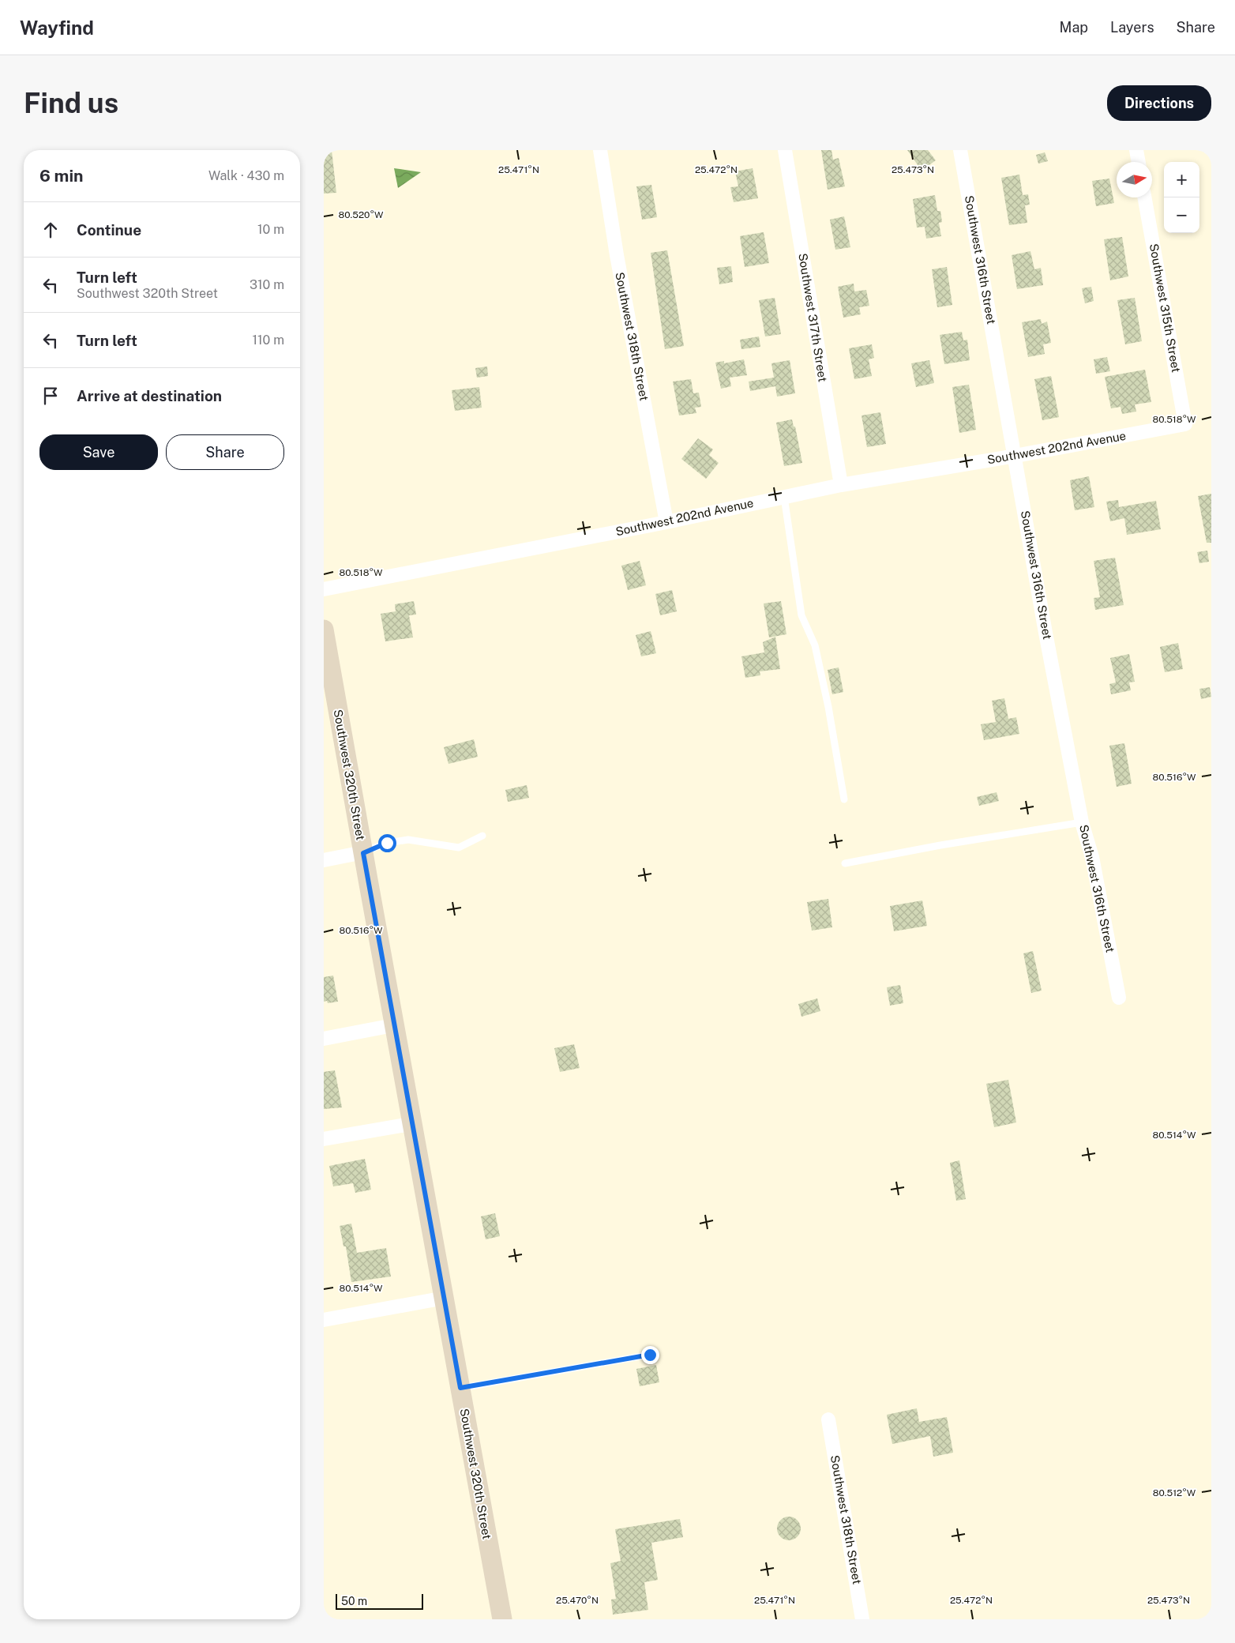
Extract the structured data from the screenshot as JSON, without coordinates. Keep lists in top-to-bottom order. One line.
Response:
{"streets":{"street":["Southwest 316th Street","Southwest 315th Street","Southwest 317th Street","Southwest 318th Street","Southwest 202nd Avenue","Southwest 320th Street"]},"crossings":[["Southwest 316th Street","Southwest 202nd Avenue"],["Southwest 315th Street","Southwest 202nd Avenue"],["Southwest 317th Street","Southwest 202nd Avenue"],["Southwest 318th Street","Southwest 202nd Avenue"]],"scale_bar":"50 m","north":"right","page":{"header":"Wayfind","nav":["Map","Layers","Share"],"buttons":["Directions",["Save","Share"]],"title":"Find us","heading":["6 min","Walk · 430 m"],"map_buttons":["+","−"],"list":[["Continue","10 m"],["Turn left","Southwest 320th Street","310 m"],["Turn left","110 m"],"Arrive at destination"],"scale":"50 m"},"coordinates":["25.471°N","25.472°N","25.473°N","80.520°W","80.518°W","80.516°W","80.514°W","80.512°W","25.470°N"]}
